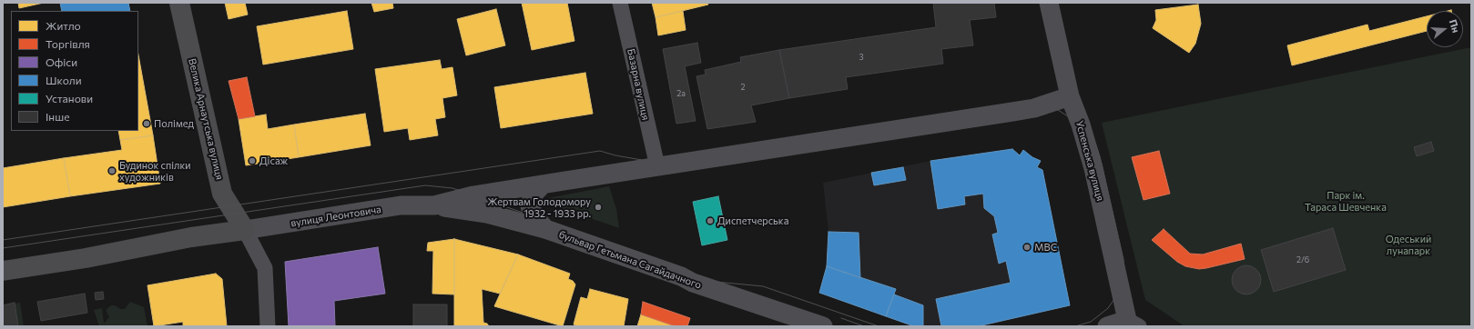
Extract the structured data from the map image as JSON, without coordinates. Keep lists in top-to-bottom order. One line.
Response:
{"streets":{"main road":["Велика Арнаутська вулиця","вулиця Леонтовича"],"street":["Базарна вулиця","Успенська вулиця","бульвар Гетьмана Сагайдачного"]},"crossings":[["Базарна вулиця","вулиця Леонтовича"],["Велика Арнаутська вулиця","вулиця Леонтовича"],["Успенська вулиця","вулиця Леонтовича"],["вулиця Леонтовича","бульвар Гетьмана Сагайдачного"]],"parks":["Парк ім. Тараса Шевченка","Одеський лунапарк"],"places":["Полімед","Дісаж","Будинок спілки художників","Жертвам Голодомору 1932 - 1933 рр.","Диспетчерська","МВС"],"house_numbers":["3","2","2а","2/6"],"legend":["Житло","Торгівля","Офіси","Школи","Установи","Інше"],"north":"right"}
